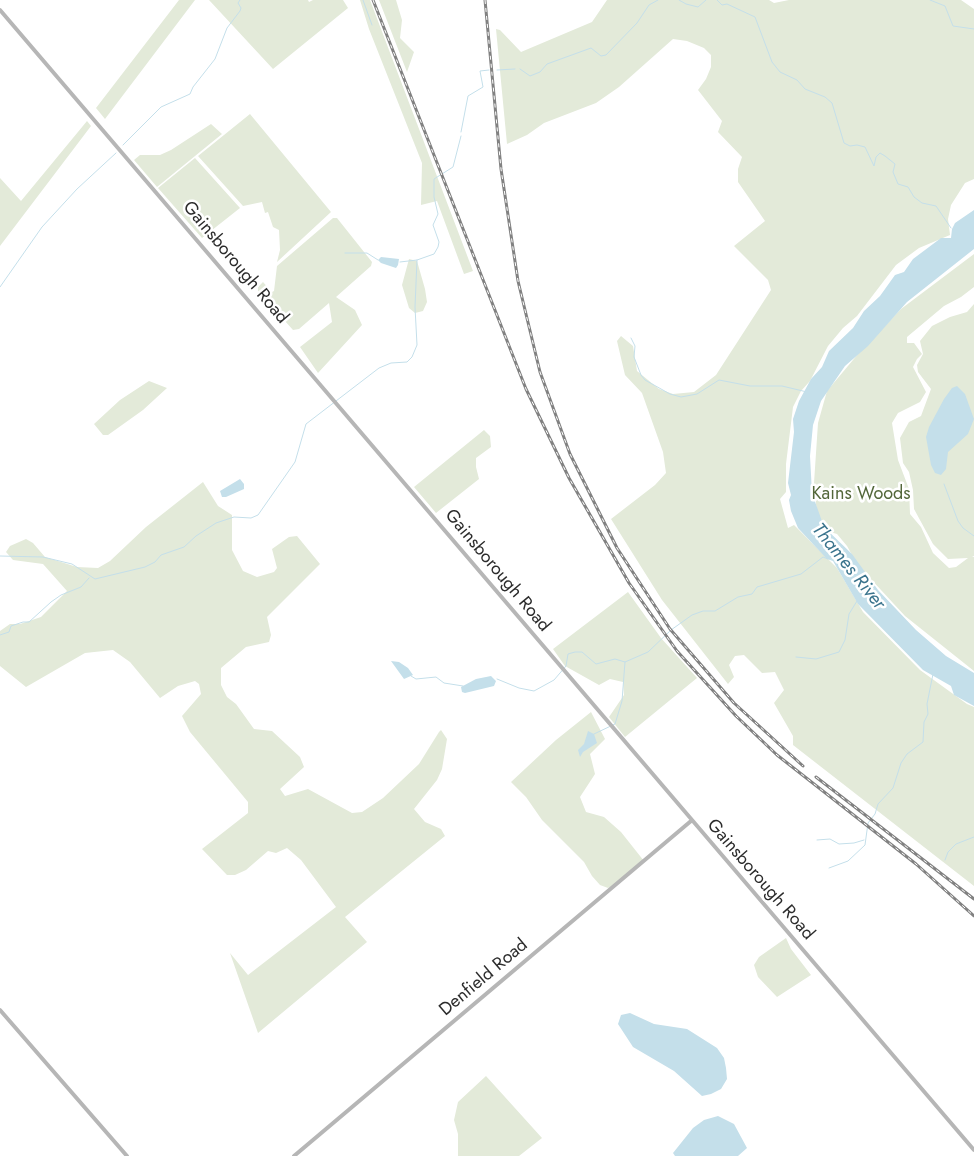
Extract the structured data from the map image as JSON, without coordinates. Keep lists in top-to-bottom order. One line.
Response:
{"streets":{"main road":["Gainsborough Road","Denfield Road"]},"crossings":[["Gainsborough Road","Denfield Road"]],"water":["Thames River"],"parks":["Kains Woods"]}
